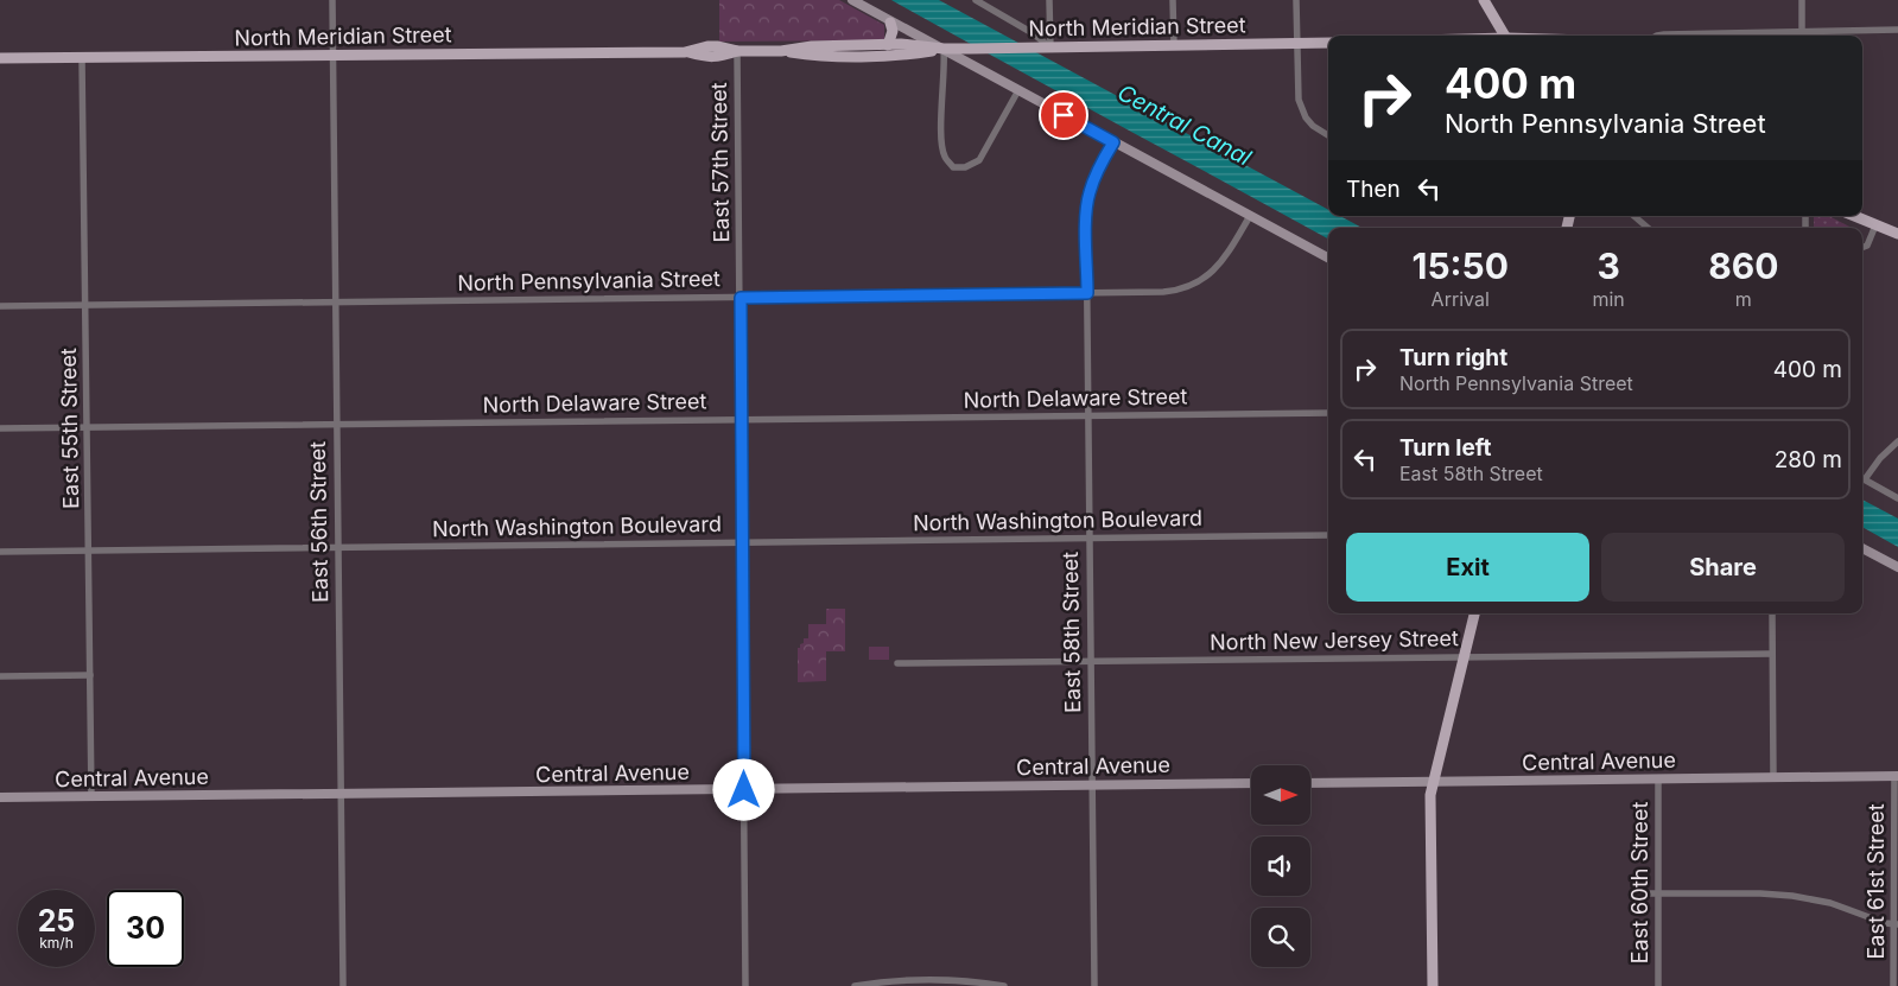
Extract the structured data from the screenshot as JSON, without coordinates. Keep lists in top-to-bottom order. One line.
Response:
{"streets":{"main road":["North Meridian Street","Central Avenue"],"street":["East 57th Street","North Pennsylvania Street","North Delaware Street","East 55th Street","North Washington Boulevard","East 56th Street","East 58th Street","North New Jersey Street","East 61st Street","East 60th Street"]},"crossings":[["North Meridian Street","East 57th Street"],["North Meridian Street","East 55th Street"],["North Meridian Street","East 56th Street"],["East 57th Street","North Pennsylvania Street"],["East 57th Street","North Delaware Street"],["East 57th Street","North Washington Boulevard"],["East 57th Street","Central Avenue"],["North Pennsylvania Street","East 55th Street"],["North Pennsylvania Street","East 56th Street"],["North Pennsylvania Street","East 58th Street"],["North Delaware Street","East 55th Street"],["North Delaware Street","East 56th Street"],["North Delaware Street","East 58th Street"],["East 55th Street","North Washington Boulevard"],["East 55th Street","Central Avenue"],["North Washington Boulevard","East 56th Street"],["North Washington Boulevard","East 58th Street"],["East 56th Street","Central Avenue"],["East 58th Street","North New Jersey Street"],["East 58th Street","Central Avenue"],["Central Avenue","East 61st Street"],["Central Avenue","East 60th Street"]],"water":["Central Canal"],"north":"right","page":{"turn":["400 m","North Pennsylvania Street"],"then":"Then","eta":["15:50","Arrival","3","min","860","m"],"list":[{"name":"Turn right","note":"North Pennsylvania Street","value":"400 m"},{"name":"Turn left","note":"East 58th Street","value":"280 m"}],"buttons":["Exit","Share"],"speed":"25 km/h","limit":"30"}}
